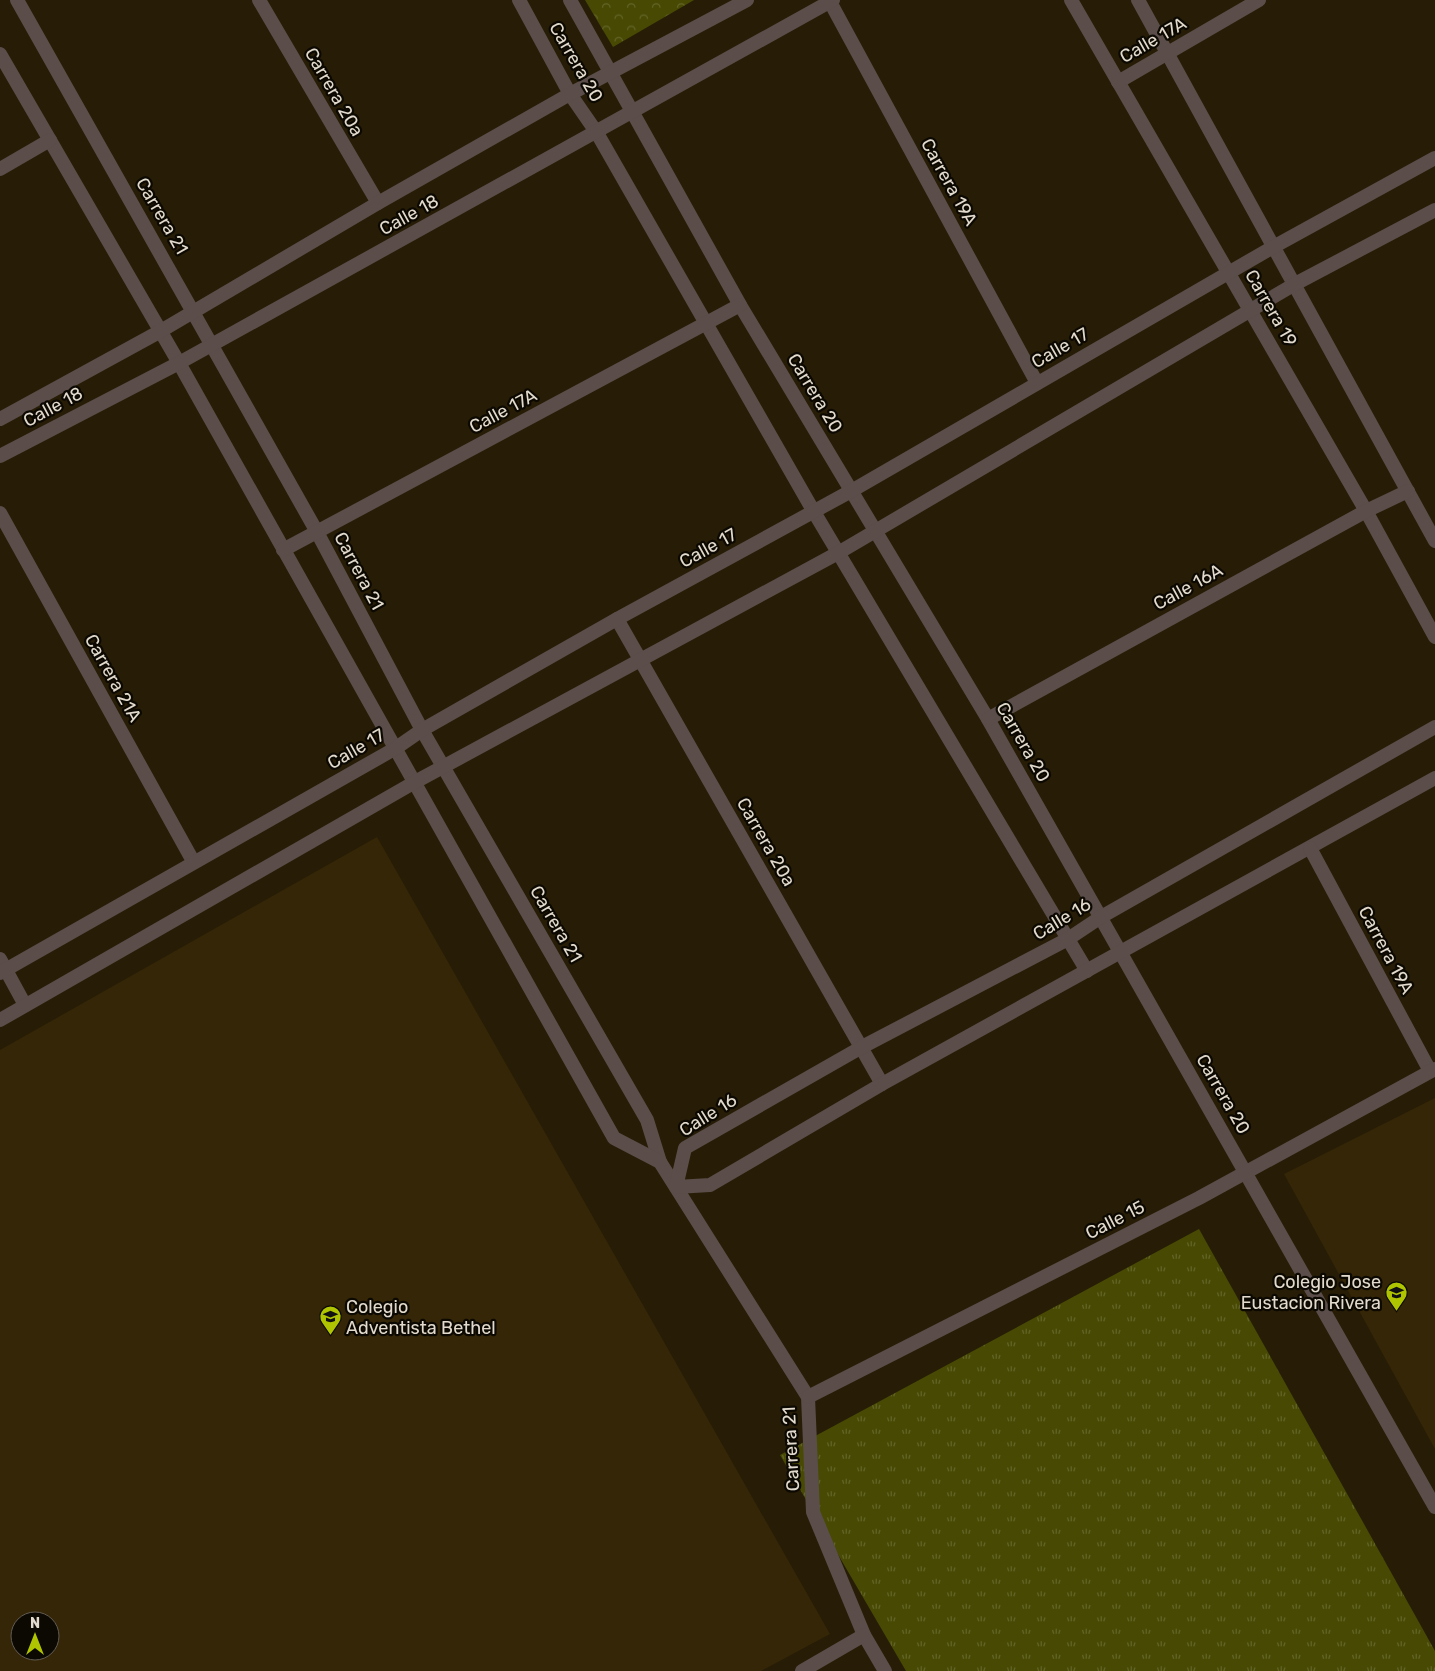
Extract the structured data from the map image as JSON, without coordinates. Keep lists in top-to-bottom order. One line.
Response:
{"streets":{"street":["Calle 17A","Carrera 20","Carrera 20a","Carrera 19A","Calle 18","Carrera 21","Carrera 19","Calle 17","Calle 16A","Carrera 21A","Calle 16","Calle 15"]},"crossings":[["Calle 17A","Carrera 20"],["Calle 17A","Carrera 21"],["Calle 17A","Carrera 19"],["Carrera 20","Calle 18"],["Carrera 20","Calle 17"],["Carrera 20","Calle 16A"],["Carrera 20","Calle 16"],["Carrera 20","Calle 15"],["Carrera 20a","Calle 18"],["Carrera 20a","Calle 17"],["Carrera 20a","Calle 16"],["Carrera 19A","Calle 18"],["Carrera 19A","Calle 17"],["Carrera 19A","Calle 15"],["Calle 18","Carrera 21"],["Carrera 21","Calle 17"],["Carrera 21","Calle 16"],["Carrera 21","Calle 15"],["Carrera 19","Calle 17"],["Carrera 19","Calle 16A"],["Calle 17","Carrera 21A"]],"places":{"school or university":["Colegio Jose Eustacion Rivera","Colegio Adventista Bethel"]},"north":"top"}
